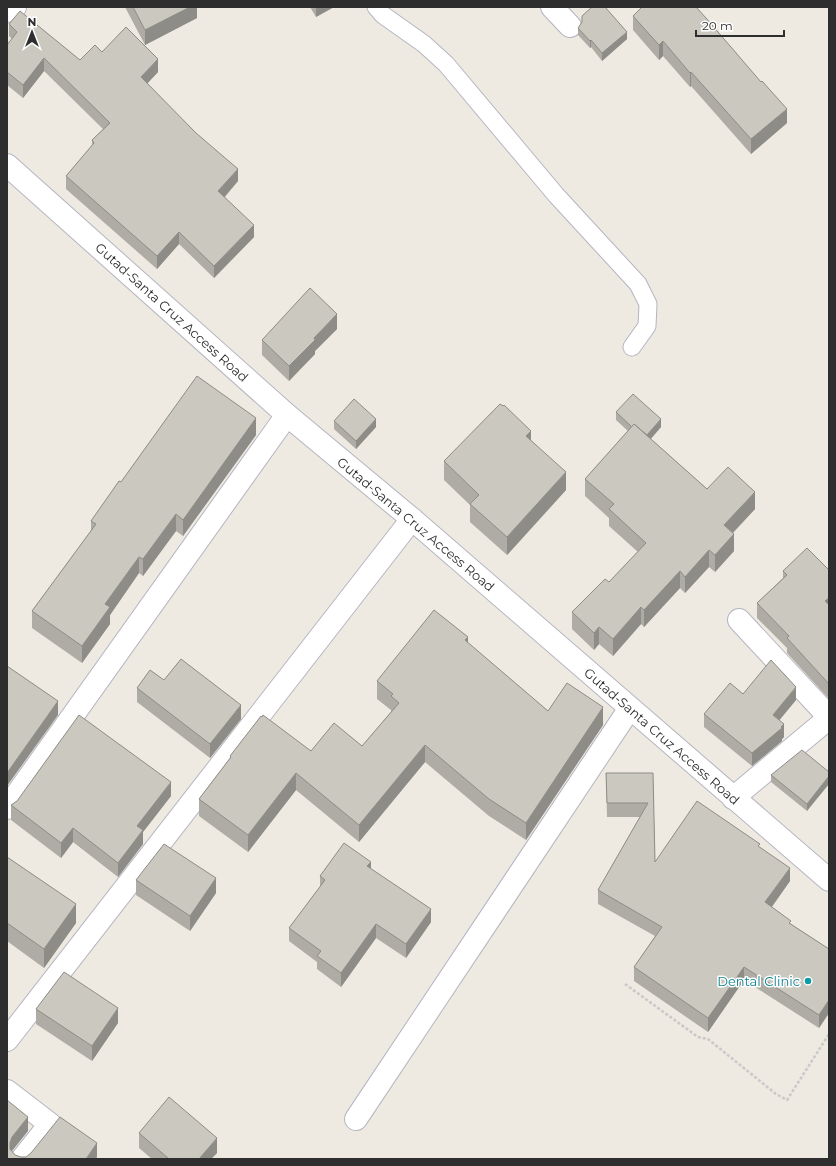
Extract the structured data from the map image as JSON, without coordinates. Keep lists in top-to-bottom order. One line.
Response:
{"streets":{"street":["Gutad-Santa Cruz Access Road"]},"places":["Dental Clinic"],"scale_bar":"20 m","north":"top"}
